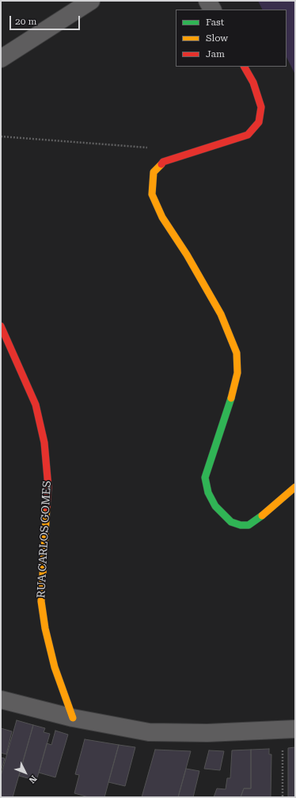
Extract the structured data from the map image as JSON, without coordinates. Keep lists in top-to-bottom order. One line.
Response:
{"streets":{"street":["RUA CARLOS GOMES"]},"legend":["Fast","Slow","Jam"],"scale_bar":"20 m","north":"bottom right"}
